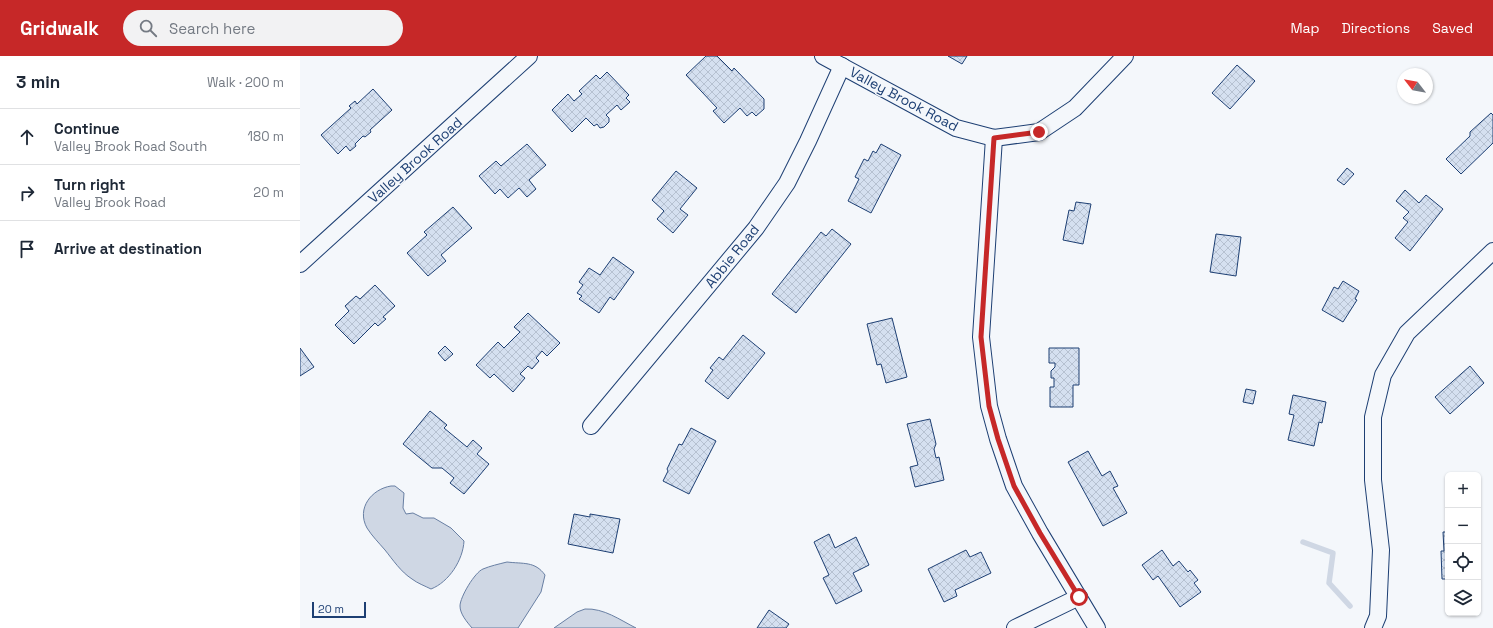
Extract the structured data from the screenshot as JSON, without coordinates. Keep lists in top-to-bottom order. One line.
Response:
{"streets":{"street":["Valley Brook Road","Abbie Road"]},"crossings":[["Valley Brook Road","Abbie Road"]],"scale_bar":"20 m","north":"top left","page":{"header":"Gridwalk","search":"Search here","nav":["Map","Directions","Saved"],"heading":["3 min","Walk · 200 m"],"list":[["Continue","Valley Brook Road South","180 m"],["Turn right","Valley Brook Road","20 m"],"Arrive at destination"],"map_buttons":["+","−"],"scale":"20 m"}}
